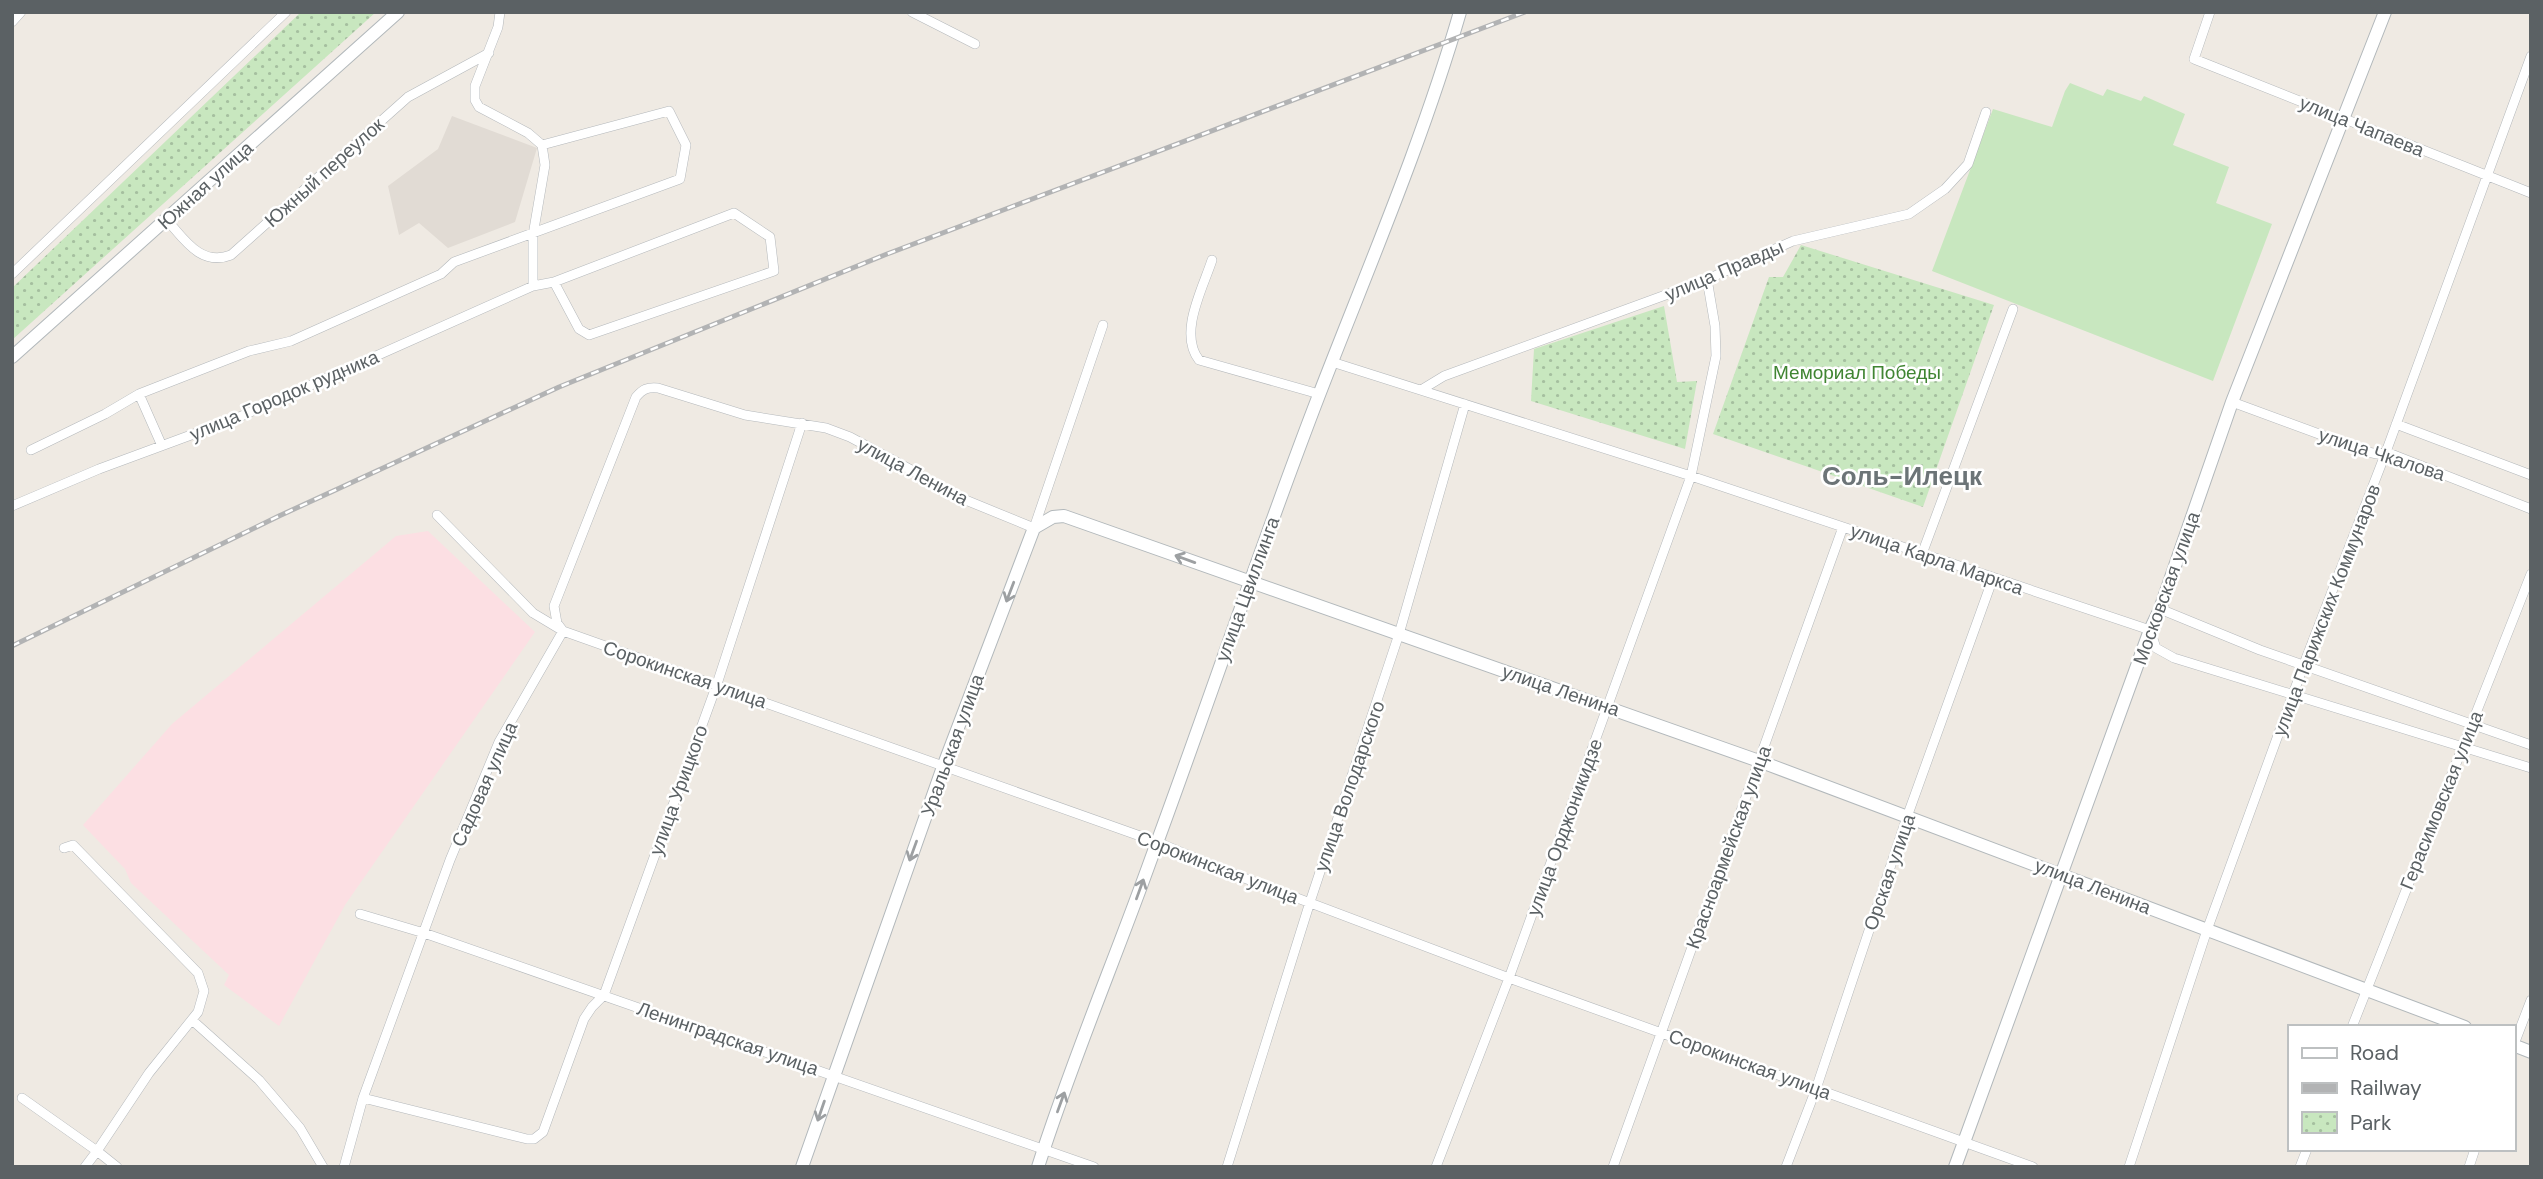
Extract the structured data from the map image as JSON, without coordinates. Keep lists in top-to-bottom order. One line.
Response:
{"streets":{"street":["улица Чапаева","Южный переулок","Южная улица","улица Правды","улица Городок рудника","улица Чкалова","улица Ленина","улица Карла Маркса","Московская улица","улица Цвиллинга","улица Парижских Коммунаров","Сорокинская улица","Уральская улица","Садовая улица","улица Володарского","улица Урицкого","Герасимовская улица","улица Орджоникидзе","Красноармейская улица","Орская улица","Ленинградская улица"]},"crossings":[["улица Чапаева","Московская улица"],["улица Чапаева","улица Парижских Коммунаров"],["Южный переулок","Южная улица"],["улица Правды","улица Карла Маркса"],["улица Правды","улица Орджоникидзе"],["улица Чкалова","Московская улица"],["улица Чкалова","улица Парижских Коммунаров"],["улица Ленина","Московская улица"],["улица Ленина","улица Цвиллинга"],["улица Ленина","улица Парижских Коммунаров"],["улица Ленина","Сорокинская улица"],["улица Ленина","Уральская улица"],["улица Ленина","Садовая улица"],["улица Ленина","улица Володарского"],["улица Ленина","улица Урицкого"],["улица Ленина","Герасимовская улица"],["улица Ленина","улица Орджоникидзе"],["улица Ленина","Красноармейская улица"],["улица Ленина","Орская улица"],["улица Карла Маркса","Московская улица"],["улица Карла Маркса","улица Цвиллинга"],["улица Карла Маркса","улица Володарского"],["улица Карла Маркса","улица Орджоникидзе"],["улица Карла Маркса","Красноармейская улица"],["улица Карла Маркса","Орская улица"],["Московская улица","Сорокинская улица"],["улица Цвиллинга","Сорокинская улица"],["улица Цвиллинга","Ленинградская улица"],["Сорокинская улица","Уральская улица"],["Сорокинская улица","Садовая улица"],["Сорокинская улица","улица Володарского"],["Сорокинская улица","улица Урицкого"],["Сорокинская улица","улица Орджоникидзе"],["Сорокинская улица","Красноармейская улица"],["Сорокинская улица","Орская улица"],["Уральская улица","Ленинградская улица"],["Садовая улица","улица Урицкого"],["Садовая улица","Ленинградская улица"],["улица Урицкого","Ленинградская улица"]],"one_way":["Уральская улица"],"districts":["Соль-Илецк"],"parks":["Мемориал Победы"],"legend":["Road","Railway","Park"]}
